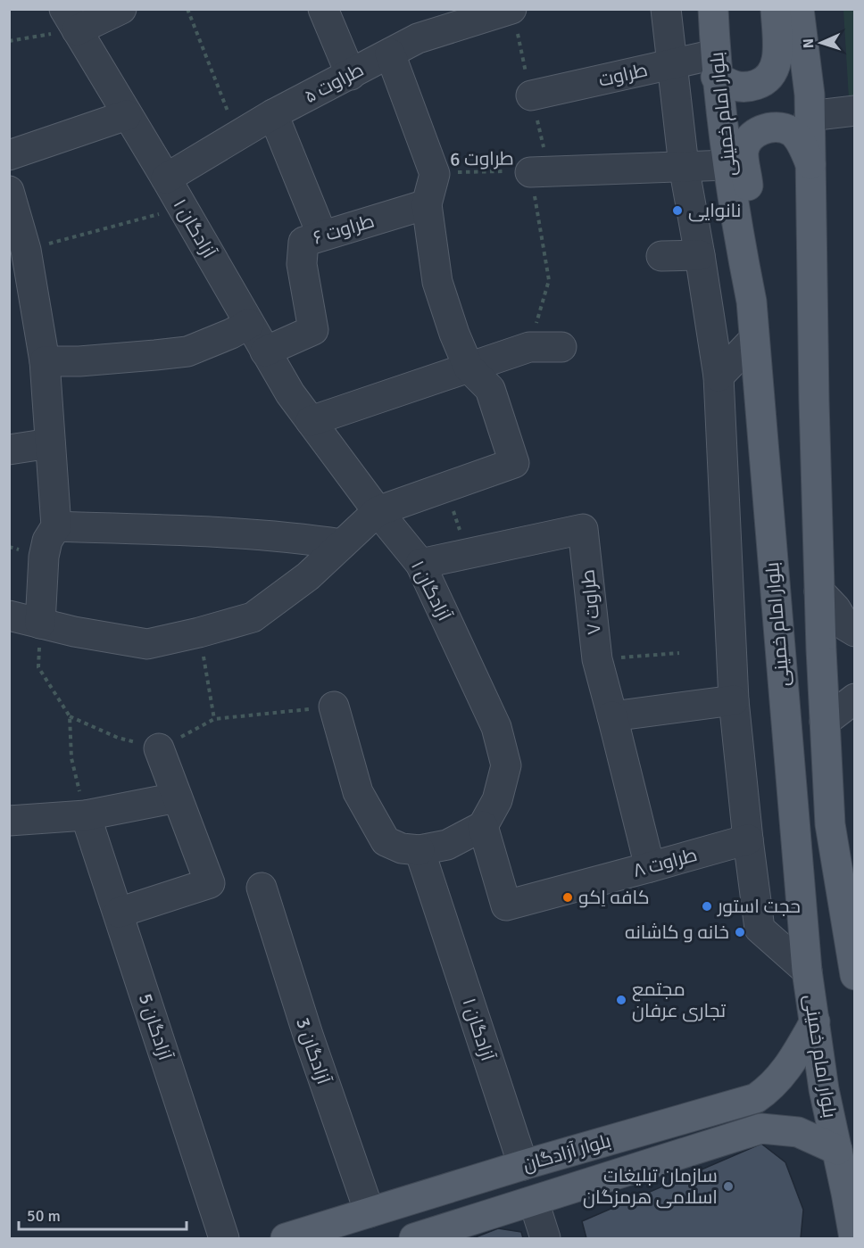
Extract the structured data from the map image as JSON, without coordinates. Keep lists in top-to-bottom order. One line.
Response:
{"streets":{"main road":["بلوار امام خمینی","بلوار آزادگان"],"street":["طراوت","طراوت ۵","آزادگان ۱","طراوت ۶","طراوت ۷","طراوت ۸","آزادگان 5","آزادگان 3"],"path":["طراوت 6"]},"crossings":[["طراوت","بلوار امام خمینی"],["طراوت ۵","آزادگان ۱"],["بلوار امام خمینی","بلوار آزادگان"],["آزادگان ۱","طراوت ۶"],["آزادگان ۱","طراوت ۷"],["آزادگان ۱","طراوت ۸"],["آزادگان ۱","بلوار آزادگان"],["طراوت ۷","طراوت ۸"],["آزادگان 3","بلوار آزادگان"]],"places":["نانوایی","کافه اِکو","حجت استور","خانه و کاشانه","مجتمع تجاری عرفان","سازمان تبلیغات اسلامی هرمزگان"],"scale_bar":"50 m","north":"left"}
